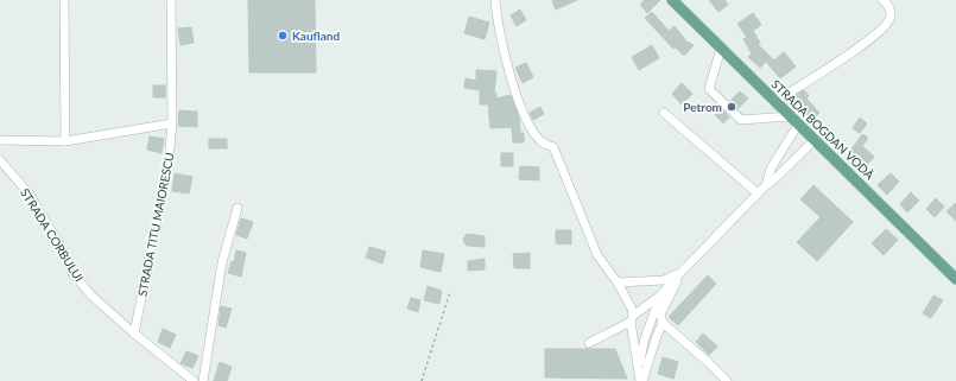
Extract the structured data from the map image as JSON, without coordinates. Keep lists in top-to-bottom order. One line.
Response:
{"streets":{"main road":["STRADA BOGDAN VODĂ"],"street":["STRADA TITU MAIORESCU","STRADA CORBULUI"]},"crossings":[["STRADA TITU MAIORESCU","STRADA CORBULUI"]],"places":["Kaufland","Petrom"]}
